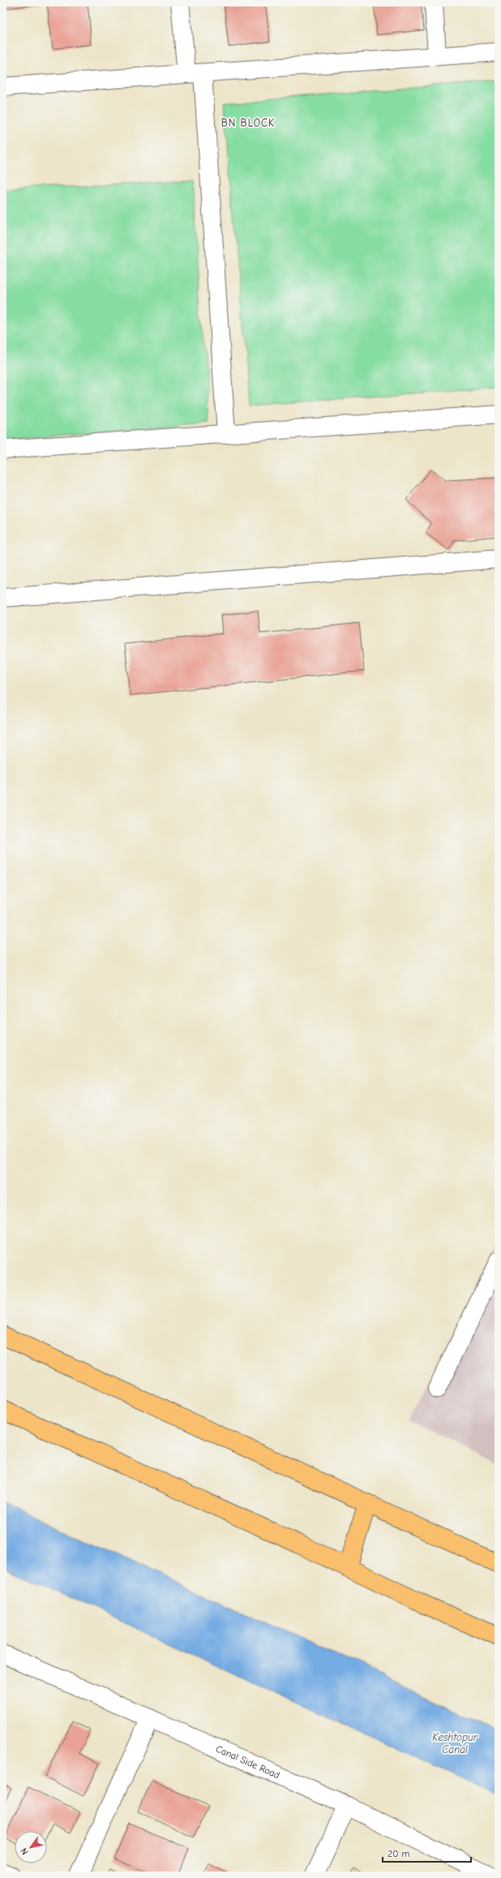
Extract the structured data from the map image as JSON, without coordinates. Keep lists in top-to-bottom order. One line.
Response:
{"streets":{"street":["Canal Side Road"]},"districts":["BN BLOCK"],"water":["Keshtopur Canal"],"scale_bar":"20 m","north":"bottom left"}
